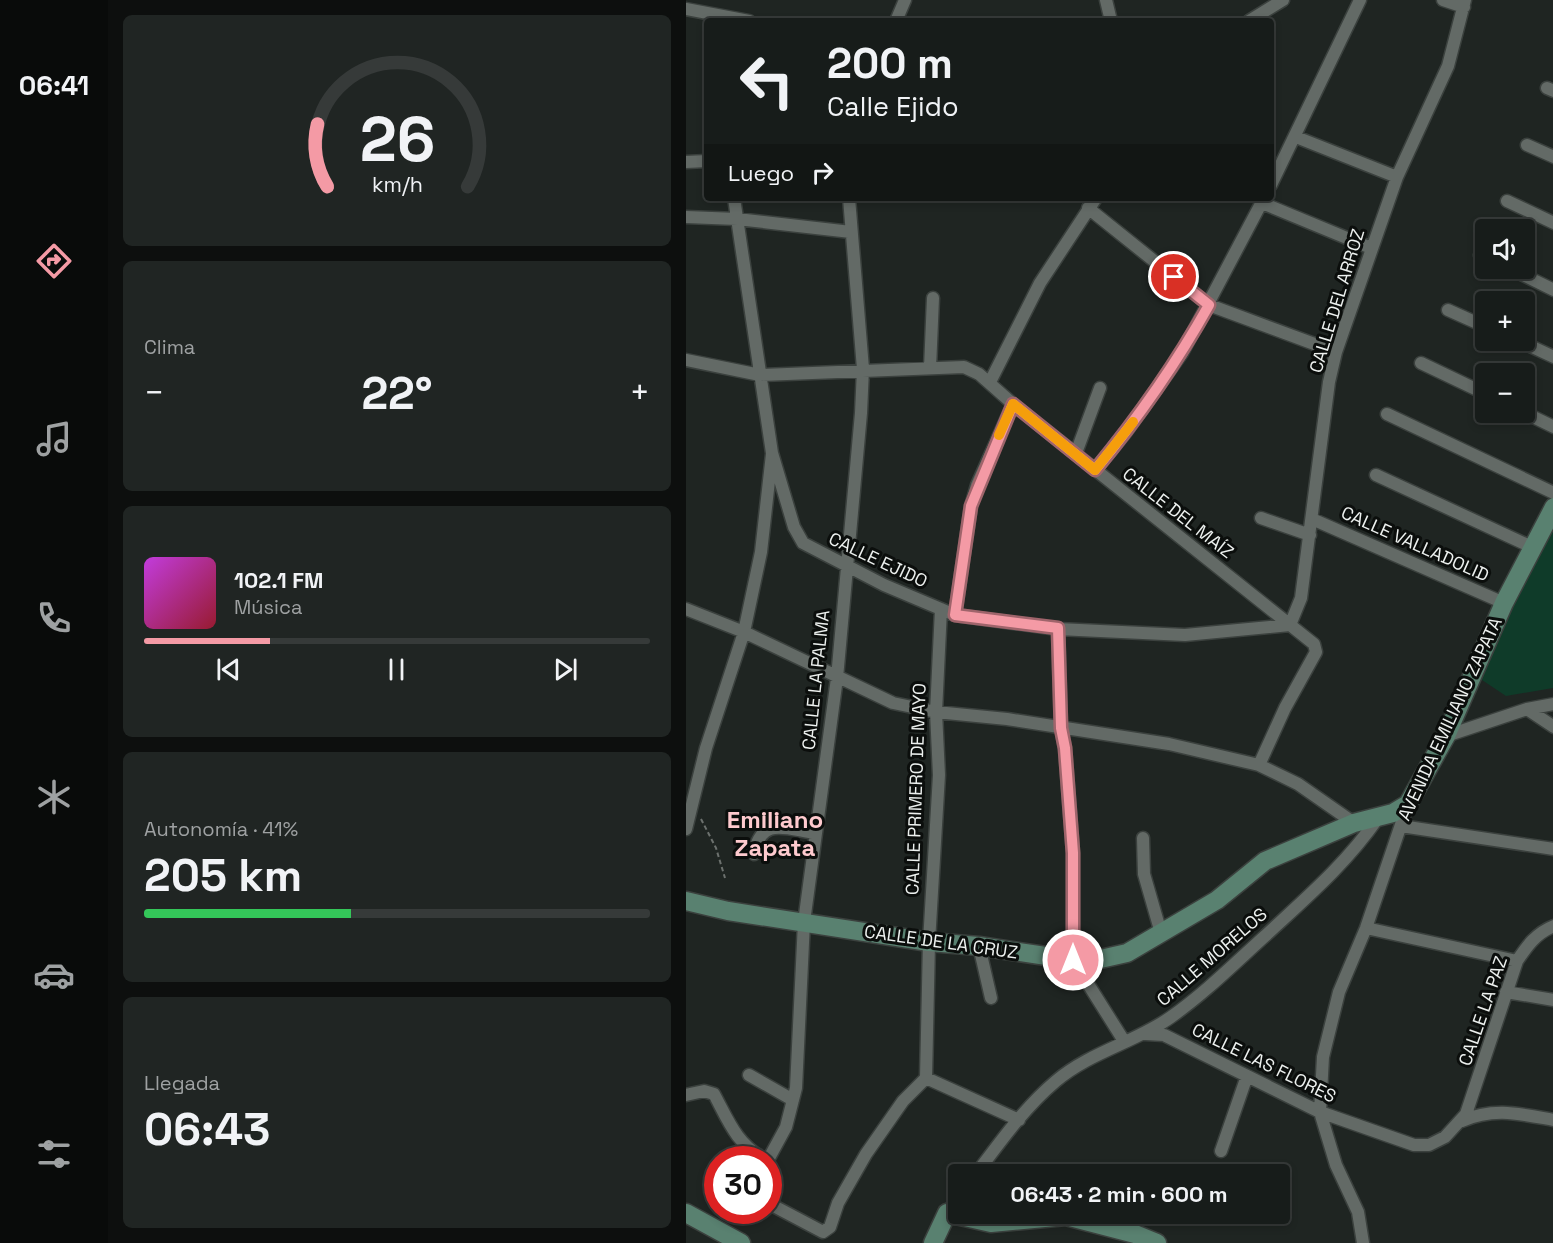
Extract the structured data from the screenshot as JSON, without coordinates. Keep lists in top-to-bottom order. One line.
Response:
{"streets":{"main road":["AVENIDA EMILIANO ZAPATA","CALLE DE LA CRUZ"],"street":["CALLE DEL ARROZ","CALLE DEL MAÍZ","CALLE VALLADOLID","CALLE EJIDO","CALLE LA PALMA","CALLE PRIMERO DE MAYO","CALLE MORELOS","CALLE LA PAZ","CALLE LAS FLORES"]},"crossings":[["CALLE DEL ARROZ","CALLE DEL MAÍZ"],["CALLE DEL ARROZ","CALLE VALLADOLID"],["CALLE DEL ARROZ","CALLE EJIDO"],["CALLE DEL MAÍZ","CALLE EJIDO"],["CALLE DEL MAÍZ","CALLE LA PALMA"],["CALLE VALLADOLID","AVENIDA EMILIANO ZAPATA"],["CALLE EJIDO","CALLE LA PALMA"],["CALLE EJIDO","CALLE PRIMERO DE MAYO"],["CALLE LA PALMA","CALLE DE LA CRUZ"],["AVENIDA EMILIANO ZAPATA","CALLE DE LA CRUZ"],["AVENIDA EMILIANO ZAPATA","CALLE LAS FLORES"],["CALLE PRIMERO DE MAYO","CALLE DE LA CRUZ"],["CALLE DE LA CRUZ","CALLE MORELOS"],["CALLE MORELOS","CALLE LAS FLORES"],["CALLE LA PAZ","CALLE LAS FLORES"]],"districts":["Emiliano Zapata"],"page":{"tabs":"06:41","turn":["200 m","Calle Ejido"],"then":"Luego","map_buttons":["+","−"],"tile":["Clima",["Autonomía · 41%","205 km"],["Llegada","06:43"]],"heat":["−","22°","+"],"song":["102.1 FM","Música"],"limit":"30","trip":"06:43 · 2 min · 600 m","gauge":["26","km/h"]}}
